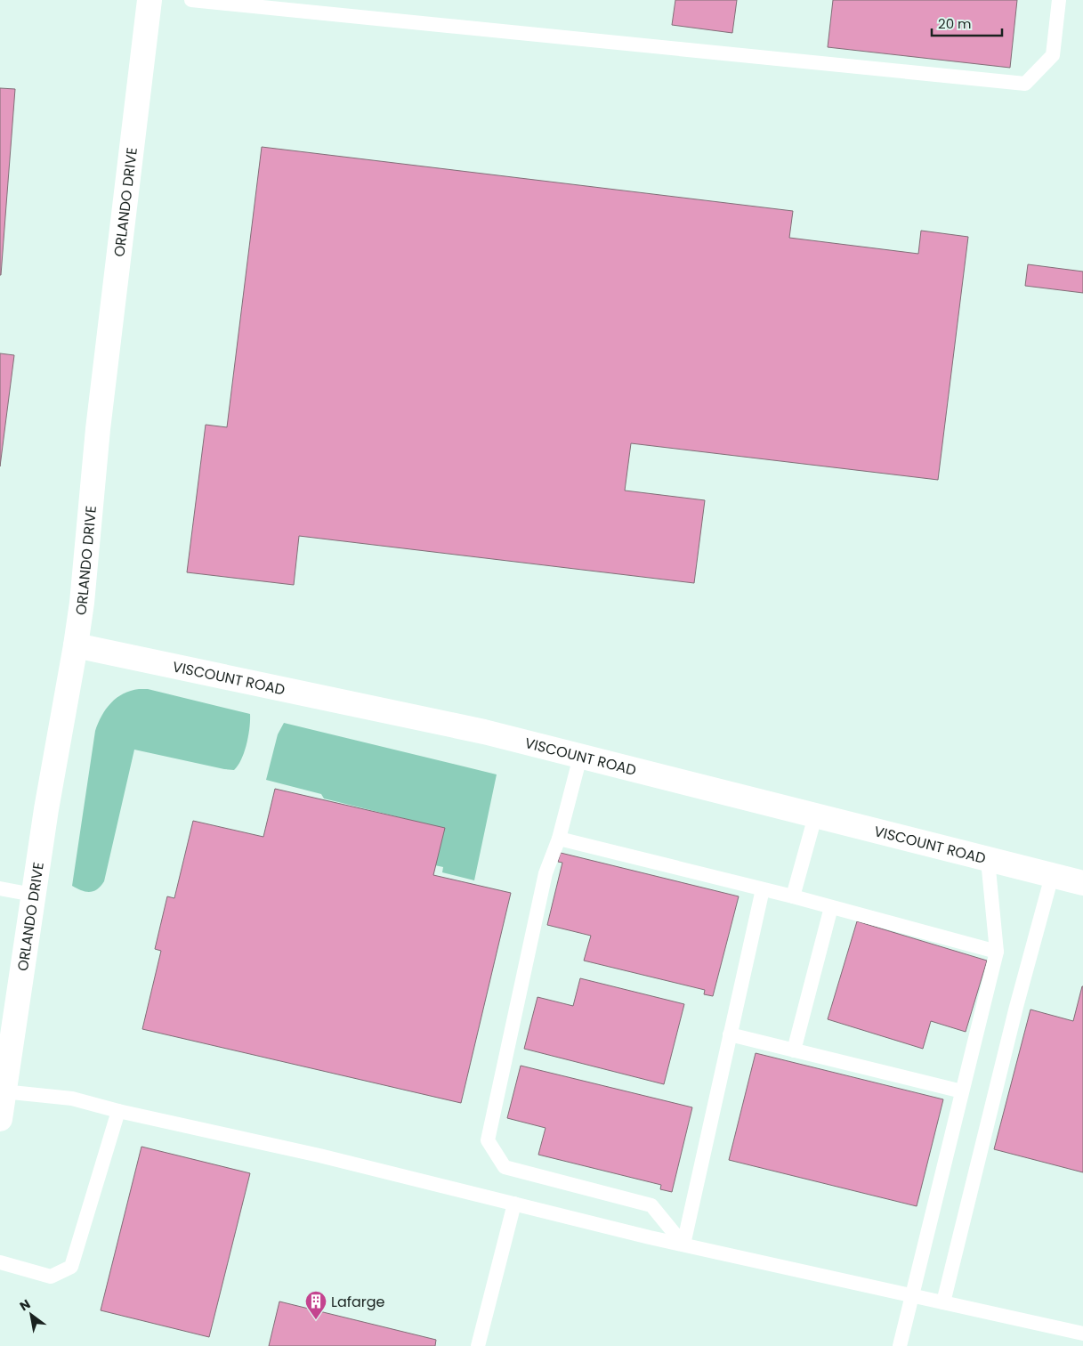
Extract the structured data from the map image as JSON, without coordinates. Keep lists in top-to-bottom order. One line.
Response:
{"streets":{"street":["ORLANDO DRIVE","VISCOUNT ROAD"]},"crossings":[["ORLANDO DRIVE","VISCOUNT ROAD"]],"places":{"building":["Lafarge"]},"scale_bar":"20 m","north":"top left"}
